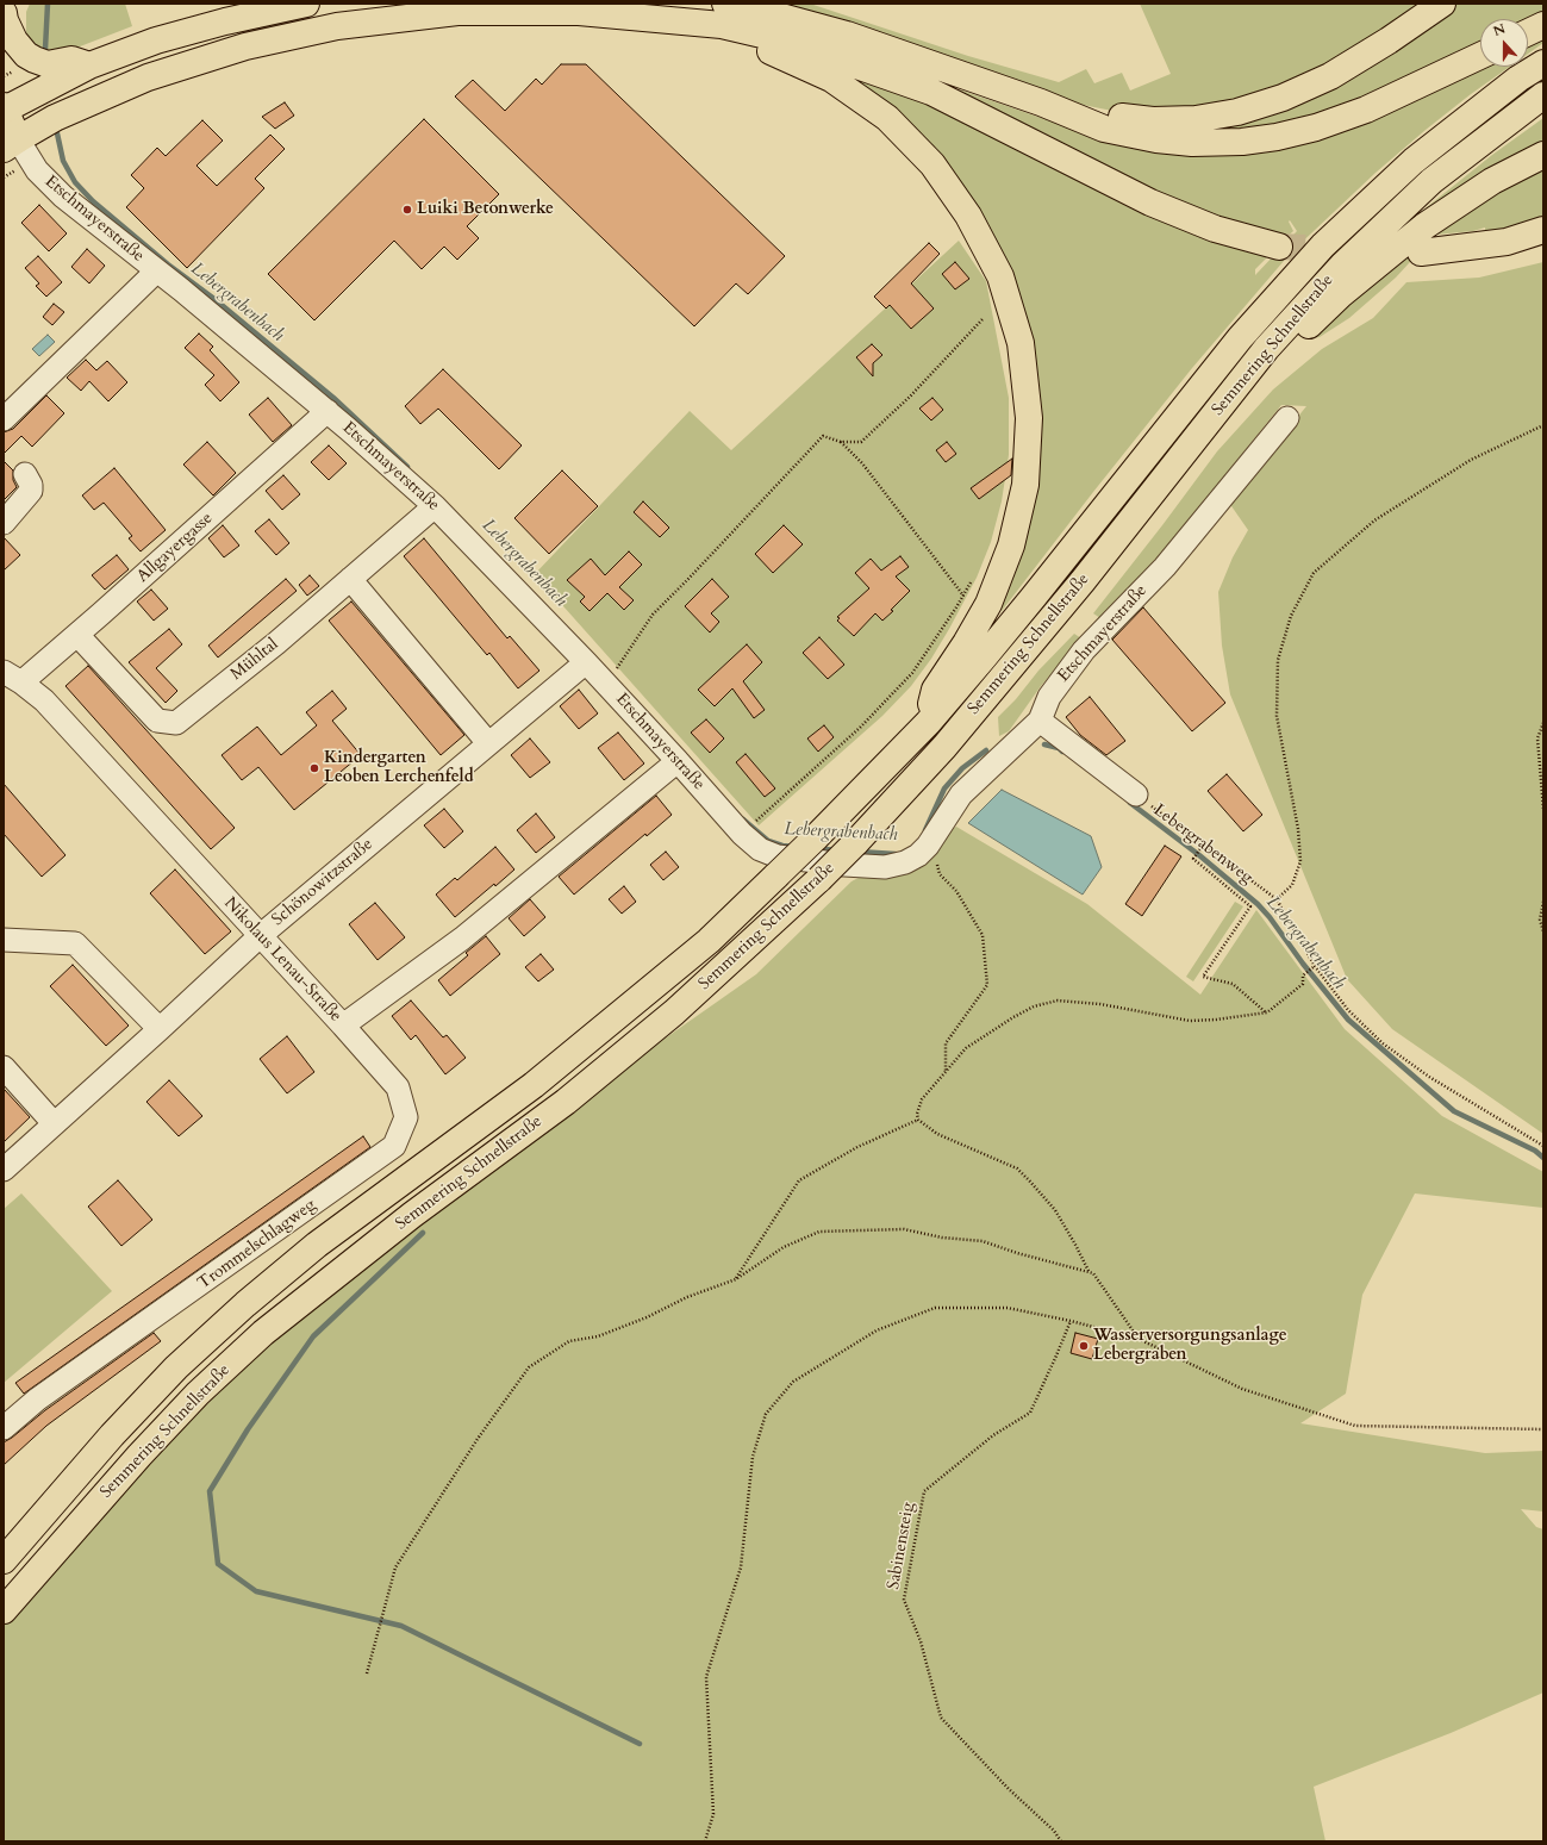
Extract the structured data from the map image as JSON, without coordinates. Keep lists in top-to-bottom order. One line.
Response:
{"streets":{"main road":["Semmering Schnellstraße"],"street":["Etschmayerstraße","Allgayergasse","Mühltal","Lebergrabenweg","Schönowitzstraße","Nikolaus Lenau-Straße","Trommelschlagweg"],"path":["Sabinensteig"]},"crossings":[["Etschmayerstraße","Allgayergasse"],["Etschmayerstraße","Mühltal"],["Etschmayerstraße","Lebergrabenweg"],["Etschmayerstraße","Schönowitzstraße"],["Etschmayerstraße","Nikolaus Lenau-Straße"],["Allgayergasse","Mühltal"],["Allgayergasse","Nikolaus Lenau-Straße"],["Schönowitzstraße","Nikolaus Lenau-Straße"],["Nikolaus Lenau-Straße","Trommelschlagweg"]],"water":["Lebergrabenbach"],"places":["Luiki Betonwerke","Kindergarten Leoben Lerchenfeld","Wasserversorgungsanlage Lebergraben"],"north":"top"}
